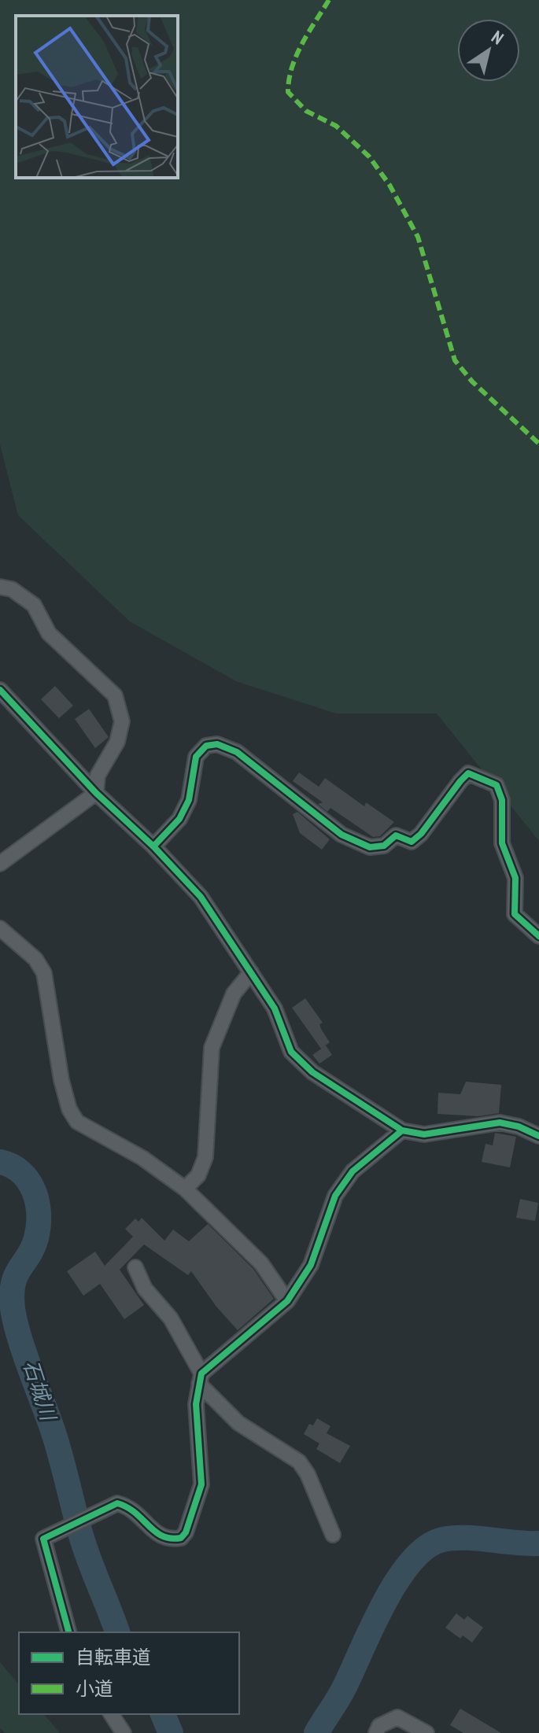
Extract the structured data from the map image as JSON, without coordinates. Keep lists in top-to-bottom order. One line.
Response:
{"water":["石城川"],"legend":["自転車道","小道"],"north":"top right"}
